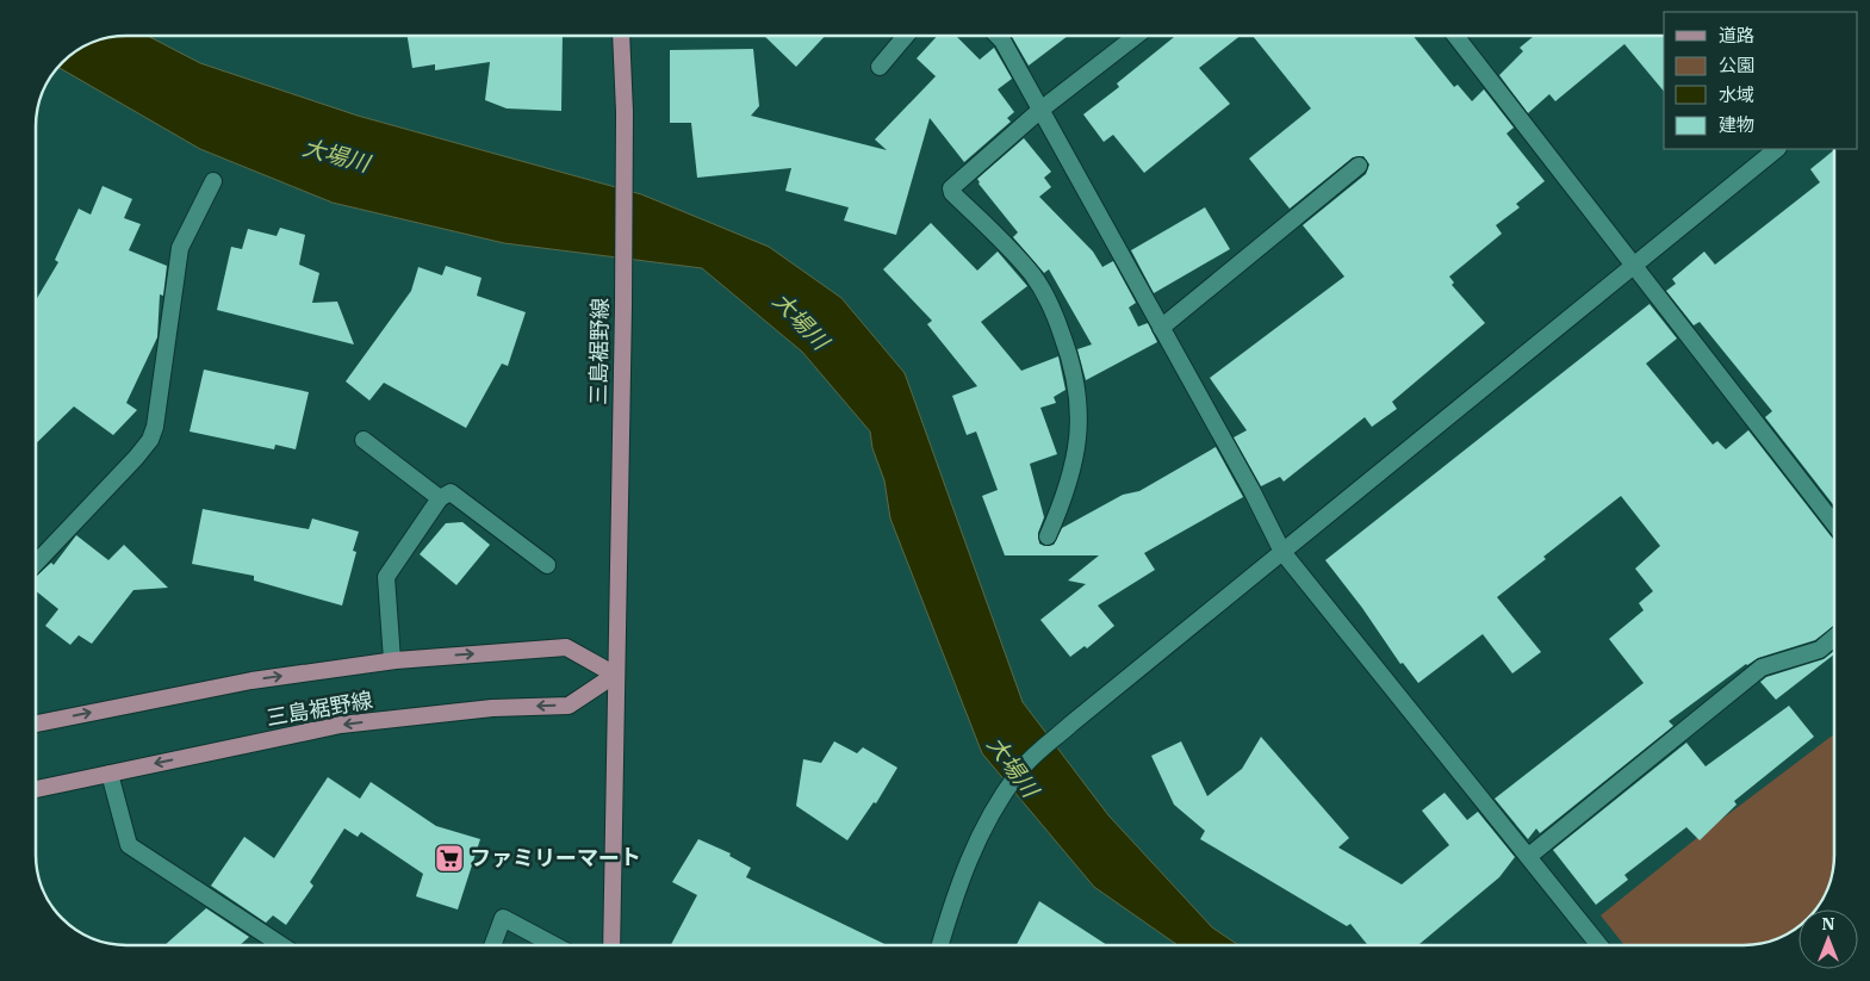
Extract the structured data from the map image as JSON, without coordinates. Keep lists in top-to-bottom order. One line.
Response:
{"streets":{"main road":["三島裾野線"]},"water":["大場川"],"places":{"supermarket":["ファミリーマート"]},"legend":["道路","公園","水域","建物"],"north":"top"}
